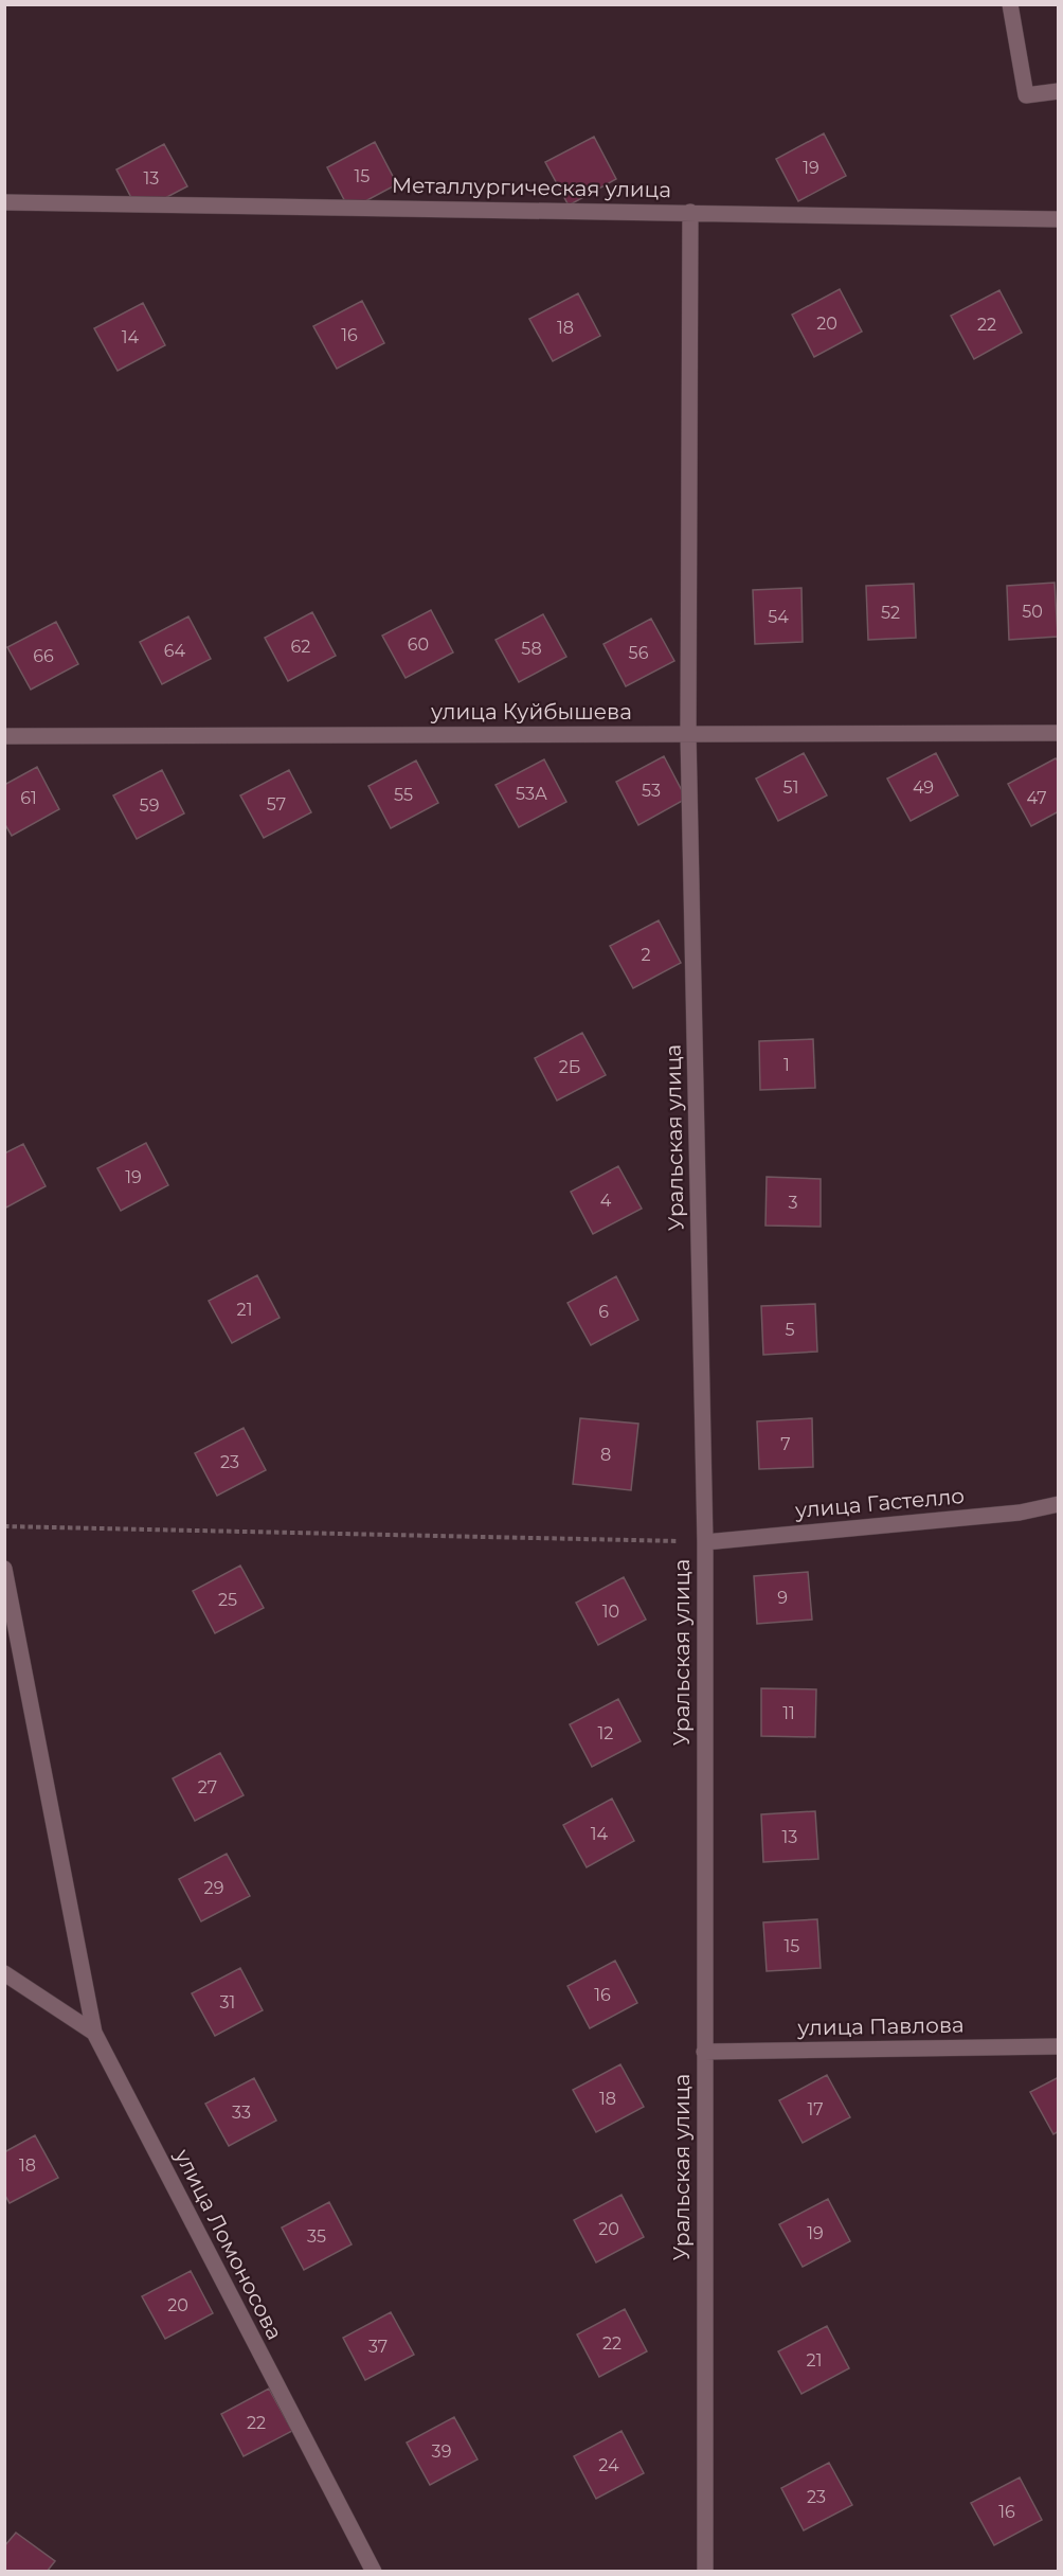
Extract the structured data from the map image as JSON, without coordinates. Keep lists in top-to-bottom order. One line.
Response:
{"streets":{"street":["Металлургическая улица","улица Куйбышева","Уральская улица","улица Гастелло","улица Павлова","улица Ломоносова"]},"crossings":[["Металлургическая улица","Уральская улица"],["улица Куйбышева","Уральская улица"],["Уральская улица","улица Гастелло"],["Уральская улица","улица Павлова"]],"house_numbers":["19","15","13","20","22","18","16","14","50","52","54","60","62","58","64","56","66","51","49","53","53А","55","61","47","57","59","2","1","2Б","19","4","3","21","6","5","7","8","23","9","25","10","11","12","27","14","13","29","15","16","31","18","17","33","18","20","19","35","20","22","37","21","22","39","24","23","16"]}
